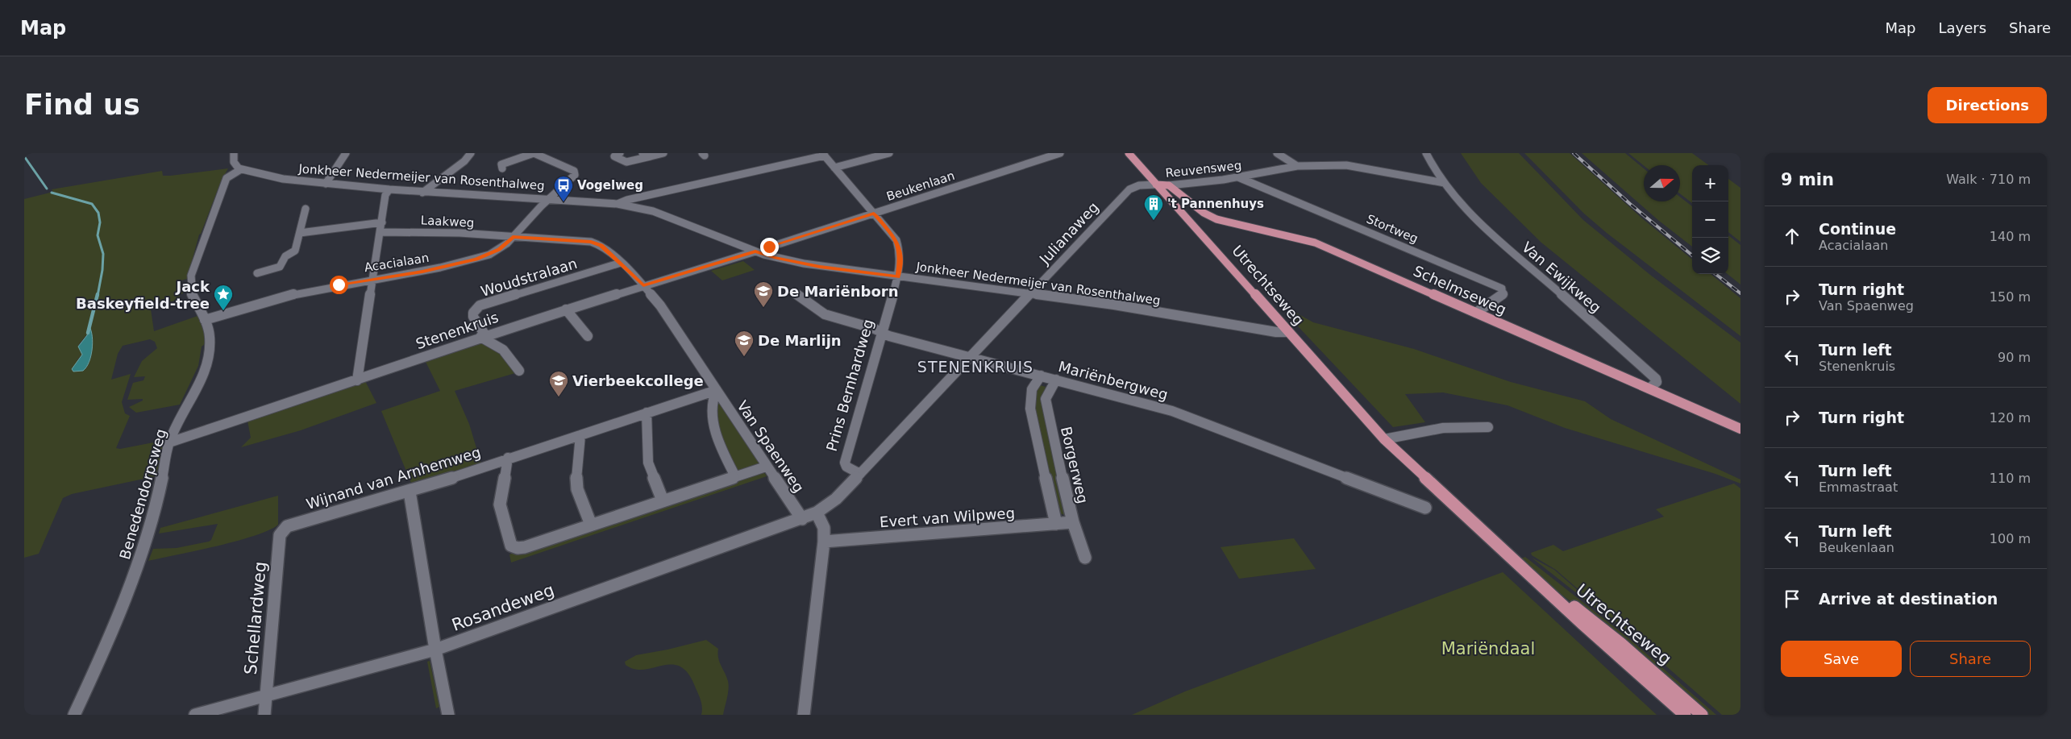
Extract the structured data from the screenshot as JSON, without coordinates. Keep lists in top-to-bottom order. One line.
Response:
{"streets":{"main road":["Reuvensweg","Utrechtseweg","Schelmseweg"],"street":["Jonkheer Nedermeijer van Rosenthalweg","Beukenlaan","Laakweg","Stortweg","Julianaweg","Acacialaan","Woudstralaan","Van Ewijkweg","Stenenkruis","Mariënbergweg","Prins Bernhardweg","Van Spaenweg","Borgerweg","Wijnand van Arnhemweg","Benedendorpsweg","Evert van Wilpweg","Rosandeweg","Schellardweg"]},"crossings":[["Reuvensweg","Stortweg"],["Reuvensweg","Julianaweg"],["Reuvensweg","Van Ewijkweg"],["Reuvensweg","Utrechtseweg"],["Reuvensweg","Schelmseweg"],["Jonkheer Nedermeijer van Rosenthalweg","Julianaweg"],["Jonkheer Nedermeijer van Rosenthalweg","Acacialaan"],["Jonkheer Nedermeijer van Rosenthalweg","Utrechtseweg"],["Jonkheer Nedermeijer van Rosenthalweg","Stenenkruis"],["Jonkheer Nedermeijer van Rosenthalweg","Prins Bernhardweg"],["Jonkheer Nedermeijer van Rosenthalweg","Benedendorpsweg"],["Beukenlaan","Prins Bernhardweg"],["Laakweg","Acacialaan"],["Laakweg","Van Spaenweg"],["Stortweg","Schelmseweg"],["Julianaweg","Utrechtseweg"],["Julianaweg","Mariënbergweg"],["Julianaweg","Prins Bernhardweg"],["Acacialaan","Van Spaenweg"],["Acacialaan","Benedendorpsweg"],["Woudstralaan","Stenenkruis"],["Woudstralaan","Van Spaenweg"],["Van Ewijkweg","Schelmseweg"],["Stenenkruis","Van Spaenweg"],["Stenenkruis","Benedendorpsweg"],["Mariënbergweg","Prins Bernhardweg"],["Mariënbergweg","Borgerweg"],["Van Spaenweg","Wijnand van Arnhemweg"],["Van Spaenweg","Rosandeweg"],["Borgerweg","Evert van Wilpweg"],["Wijnand van Arnhemweg","Schellardweg"],["Rosandeweg","Schellardweg"]],"districts":["STENENKRUIS"],"parks":["Mariëndaal"],"places":{"bus stop":["Vogelweg"],"building":["'t Pannenhuys"],"school or university":["De Mariënborn","De Marlijn","Vierbeekcollege"],"place":["Jack Baskeyfield-tree"]},"north":"right","page":{"header":"Map","nav":["Map","Layers","Share"],"buttons":["Directions",["Save","Share"]],"title":"Find us","heading":["9 min","Walk · 710 m"],"map_buttons":["+","−"],"list":[["Continue","Acacialaan","140 m"],["Turn right","Van Spaenweg","150 m"],["Turn left","Stenenkruis","90 m"],["Turn right","120 m"],["Turn left","Emmastraat","110 m"],["Turn left","Beukenlaan","100 m"],"Arrive at destination"]}}
